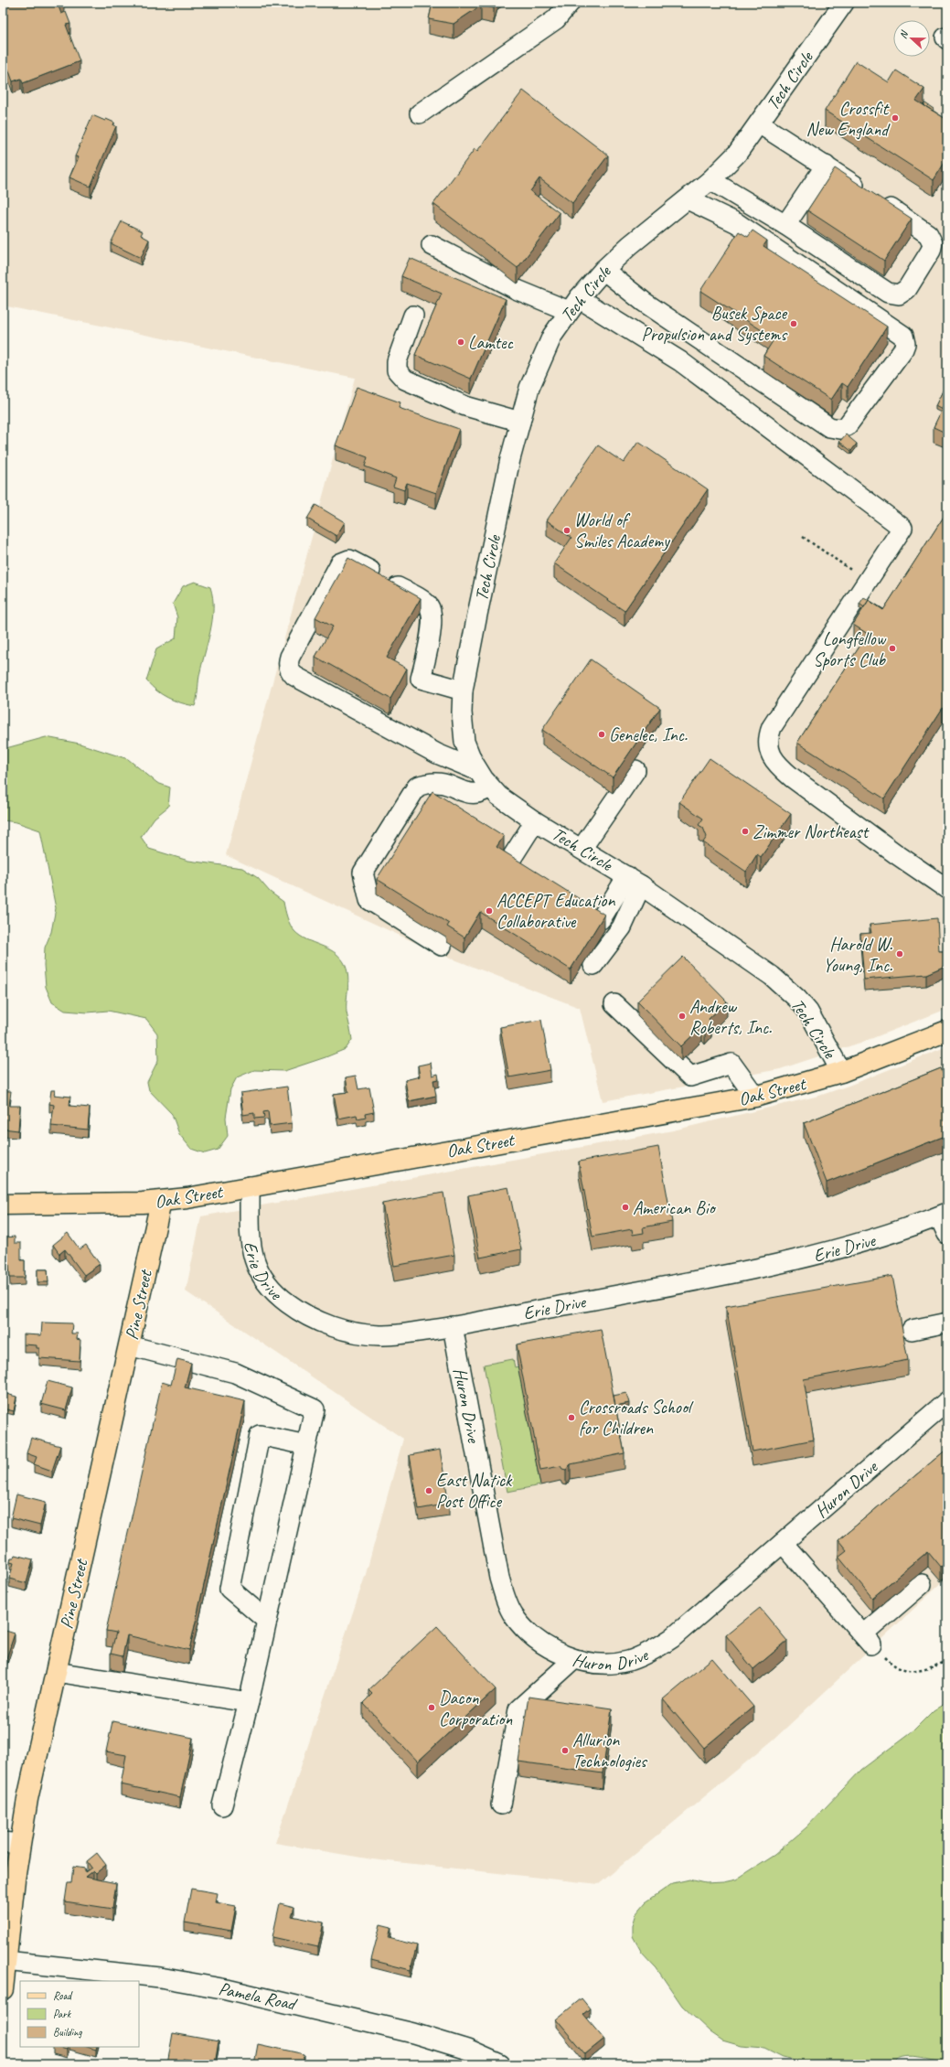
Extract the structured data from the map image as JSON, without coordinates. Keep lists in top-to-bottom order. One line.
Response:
{"streets":{"main road":["Oak Street","Pine Street"],"street":["Tech Circle","Erie Drive","Huron Drive","Pamela Road"]},"crossings":[["Tech Circle","Oak Street"],["Oak Street","Erie Drive"],["Oak Street","Pine Street"],["Erie Drive","Huron Drive"],["Pine Street","Pamela Road"]],"places":["Crossfit New England","Busek Space Propulsion and Systems","Lamtec","World of Smiles Academy","Longfellow Sports Club","Genelec, Inc.","Zimmer Northeast","ACCEPT Education Collaborative","Harold W. Young, Inc.","Andrew Roberts, Inc.","American Bio","Crossroads School for Children","East Natick Post Office","Dacon Corporation","Allurion Technologies"],"legend":["Road","Park","Building"],"north":"left"}
